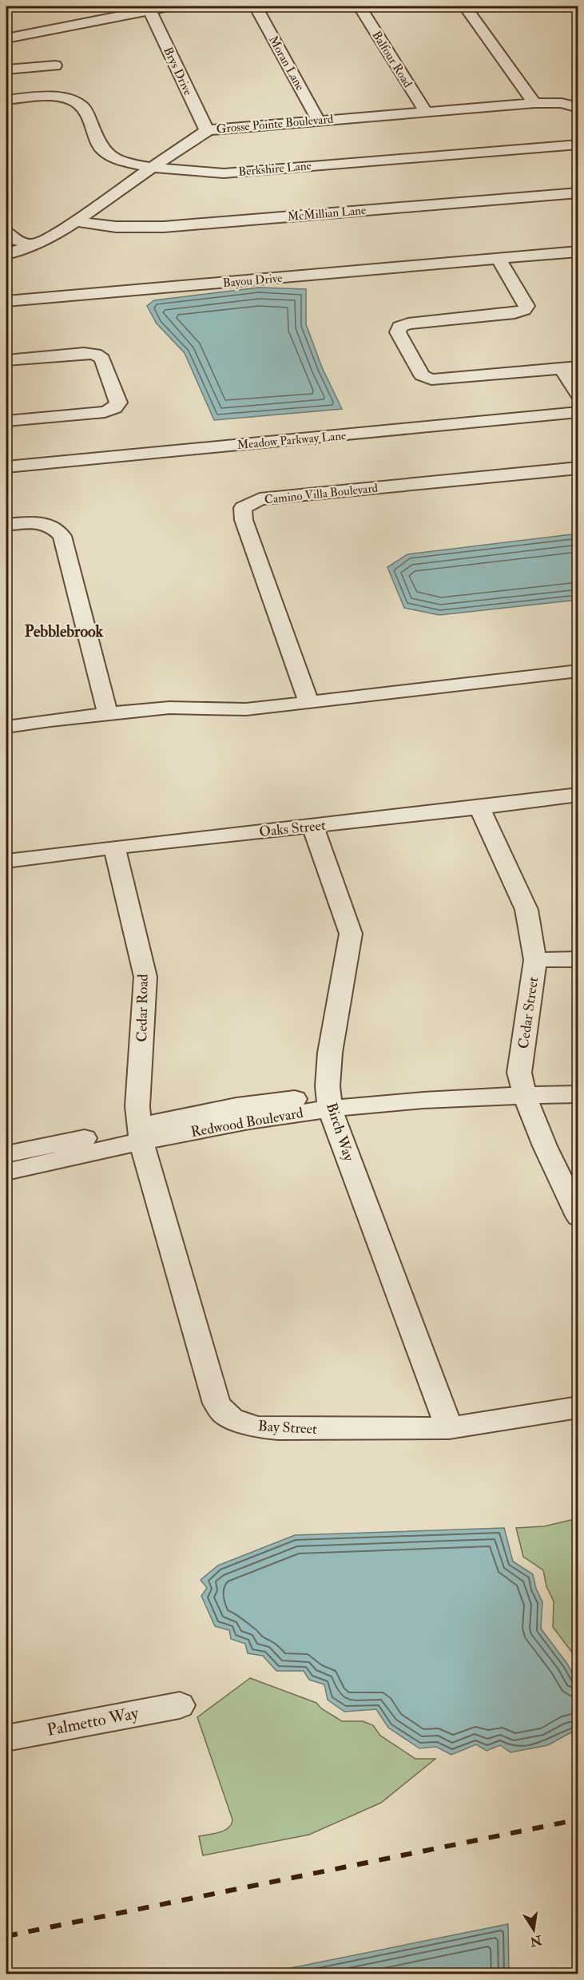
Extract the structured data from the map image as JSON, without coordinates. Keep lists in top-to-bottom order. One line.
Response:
{"streets":{"street":["Balfour Road","Moran Lane","Brys Drive","Grosse Pointe Boulevard","Berkshire Lane","McMillian Lane","Bayou Drive","Meadow Parkway Lane","Camino Villa Boulevard","Oaks Street","Cedar Road","Cedar Street","Redwood Boulevard","Birch Way","Bay Street","Palmetto Way"]},"crossings":[["Balfour Road","Grosse Pointe Boulevard"],["Moran Lane","Grosse Pointe Boulevard"],["Brys Drive","Grosse Pointe Boulevard"],["Grosse Pointe Boulevard","Berkshire Lane"],["Grosse Pointe Boulevard","McMillian Lane"],["Oaks Street","Cedar Road"],["Oaks Street","Cedar Street"],["Oaks Street","Birch Way"],["Cedar Road","Redwood Boulevard"],["Cedar Road","Bay Street"],["Cedar Street","Redwood Boulevard"],["Redwood Boulevard","Birch Way"],["Redwood Boulevard","Bay Street"],["Birch Way","Bay Street"]],"districts":["Pebblebrook"],"north":"bottom"}
